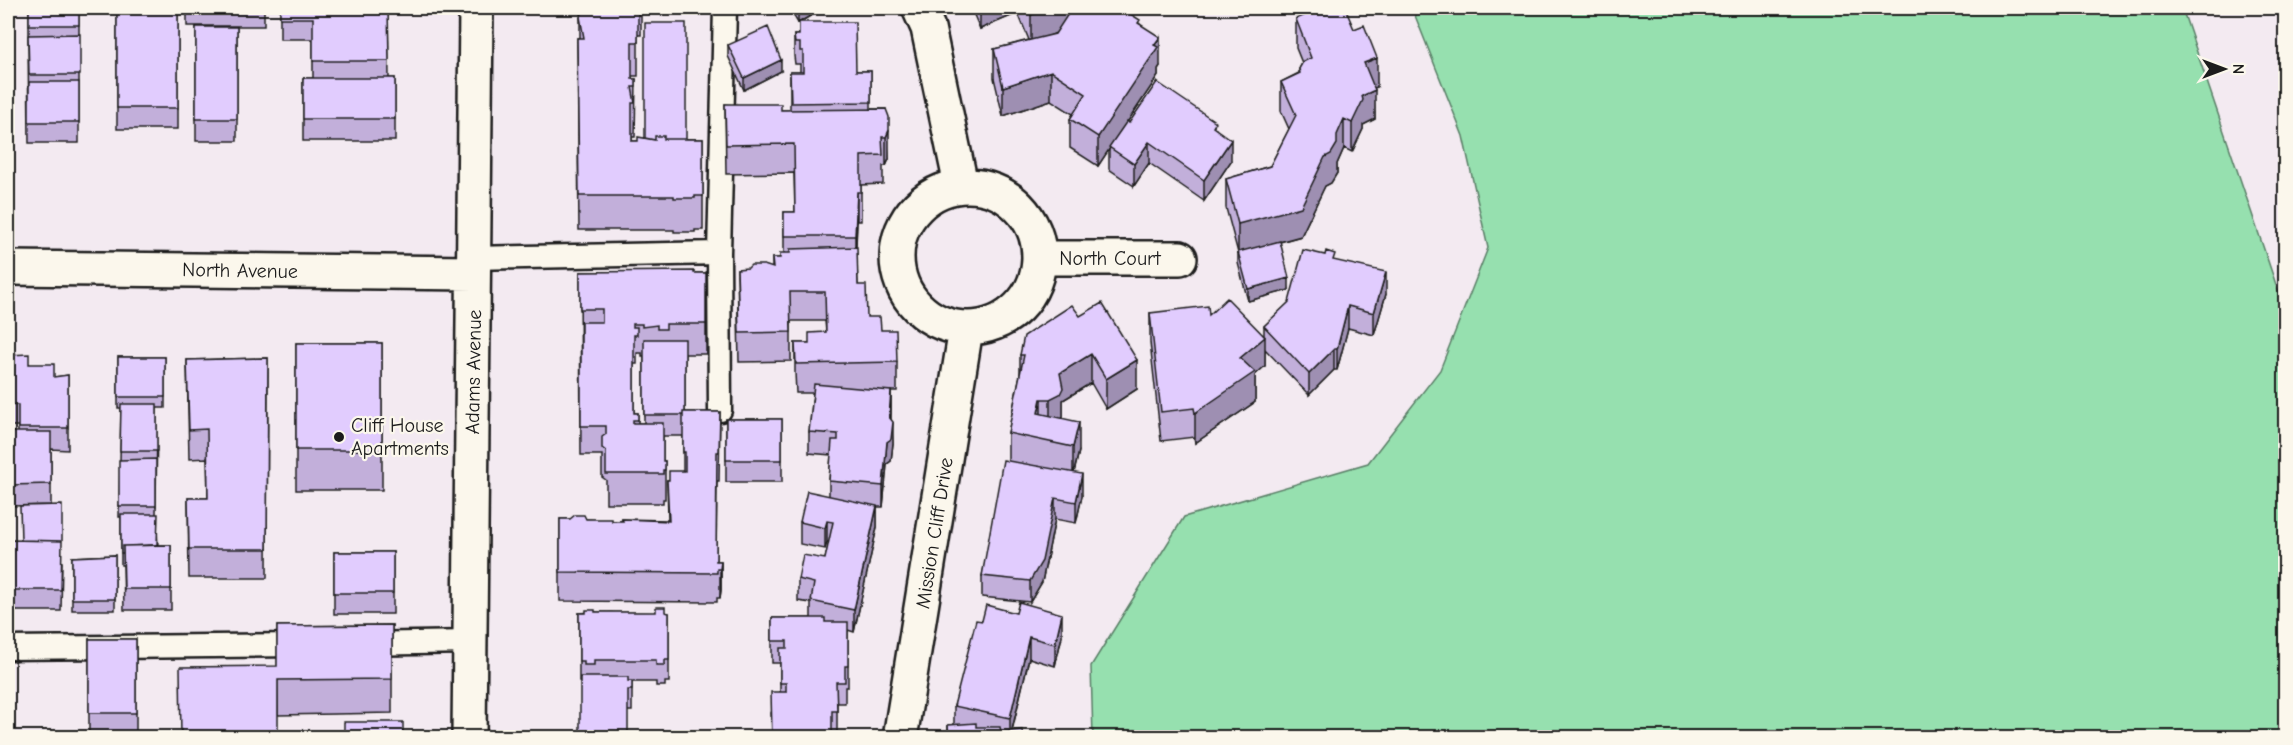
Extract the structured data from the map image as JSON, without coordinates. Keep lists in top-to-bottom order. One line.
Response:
{"streets":{"street":["North Court","North Avenue","Adams Avenue","Mission Cliff Drive"]},"crossings":[["North Court","Mission Cliff Drive"],["North Avenue","Adams Avenue"]],"places":["Cliff House Apartments"],"north":"right"}
